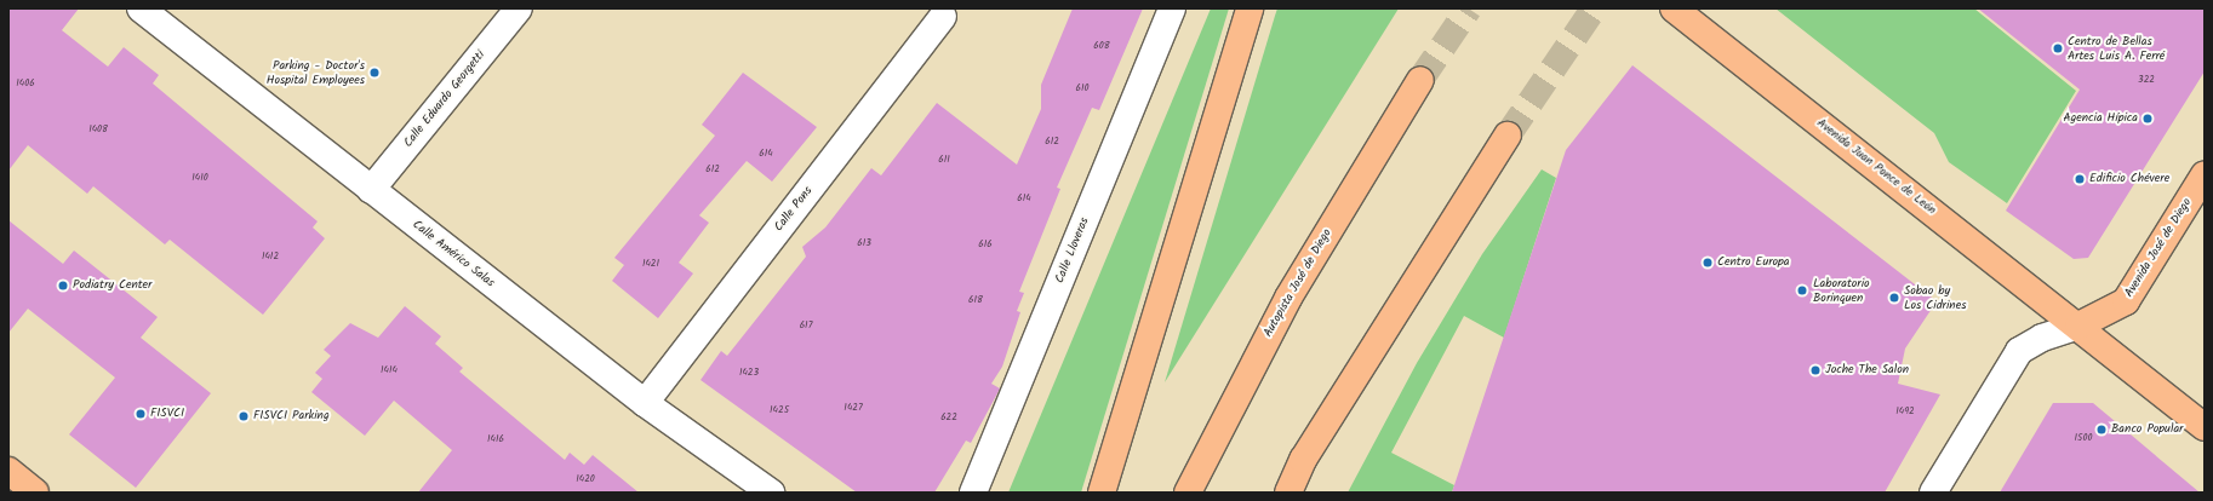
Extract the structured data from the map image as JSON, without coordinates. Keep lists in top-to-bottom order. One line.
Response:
{"streets":{"main road":["Avenida Juan Ponce de León","Avenida José de Diego","Autopista José de Diego"],"street":["Calle Eduardo Georgetti","Calle Pons","Calle Lloveras","Calle Américo Salas"]},"crossings":[["Calle Eduardo Georgetti","Calle Américo Salas"],["Avenida Juan Ponce de León","Avenida José de Diego"],["Calle Pons","Calle Américo Salas"]],"places":["Centro de Bellas Artes Luis A. Ferré","Parking - Doctor's Hospital Employees","Agencia Hípica","Edificio Chévere","Centro Europa","Podiatry Center","Laboratorio Borinquen","Sobao by Los Cidrines","Joche The Salon","FISVCI","FISVCI Parking","Banco Popular"],"house_numbers":["608","322","1406","610","1408","612","614","611","612","1410","614","613","616","1412","1421","618","617","1414","1423","1427","1425","1492","622","1500","1416","1420"]}
